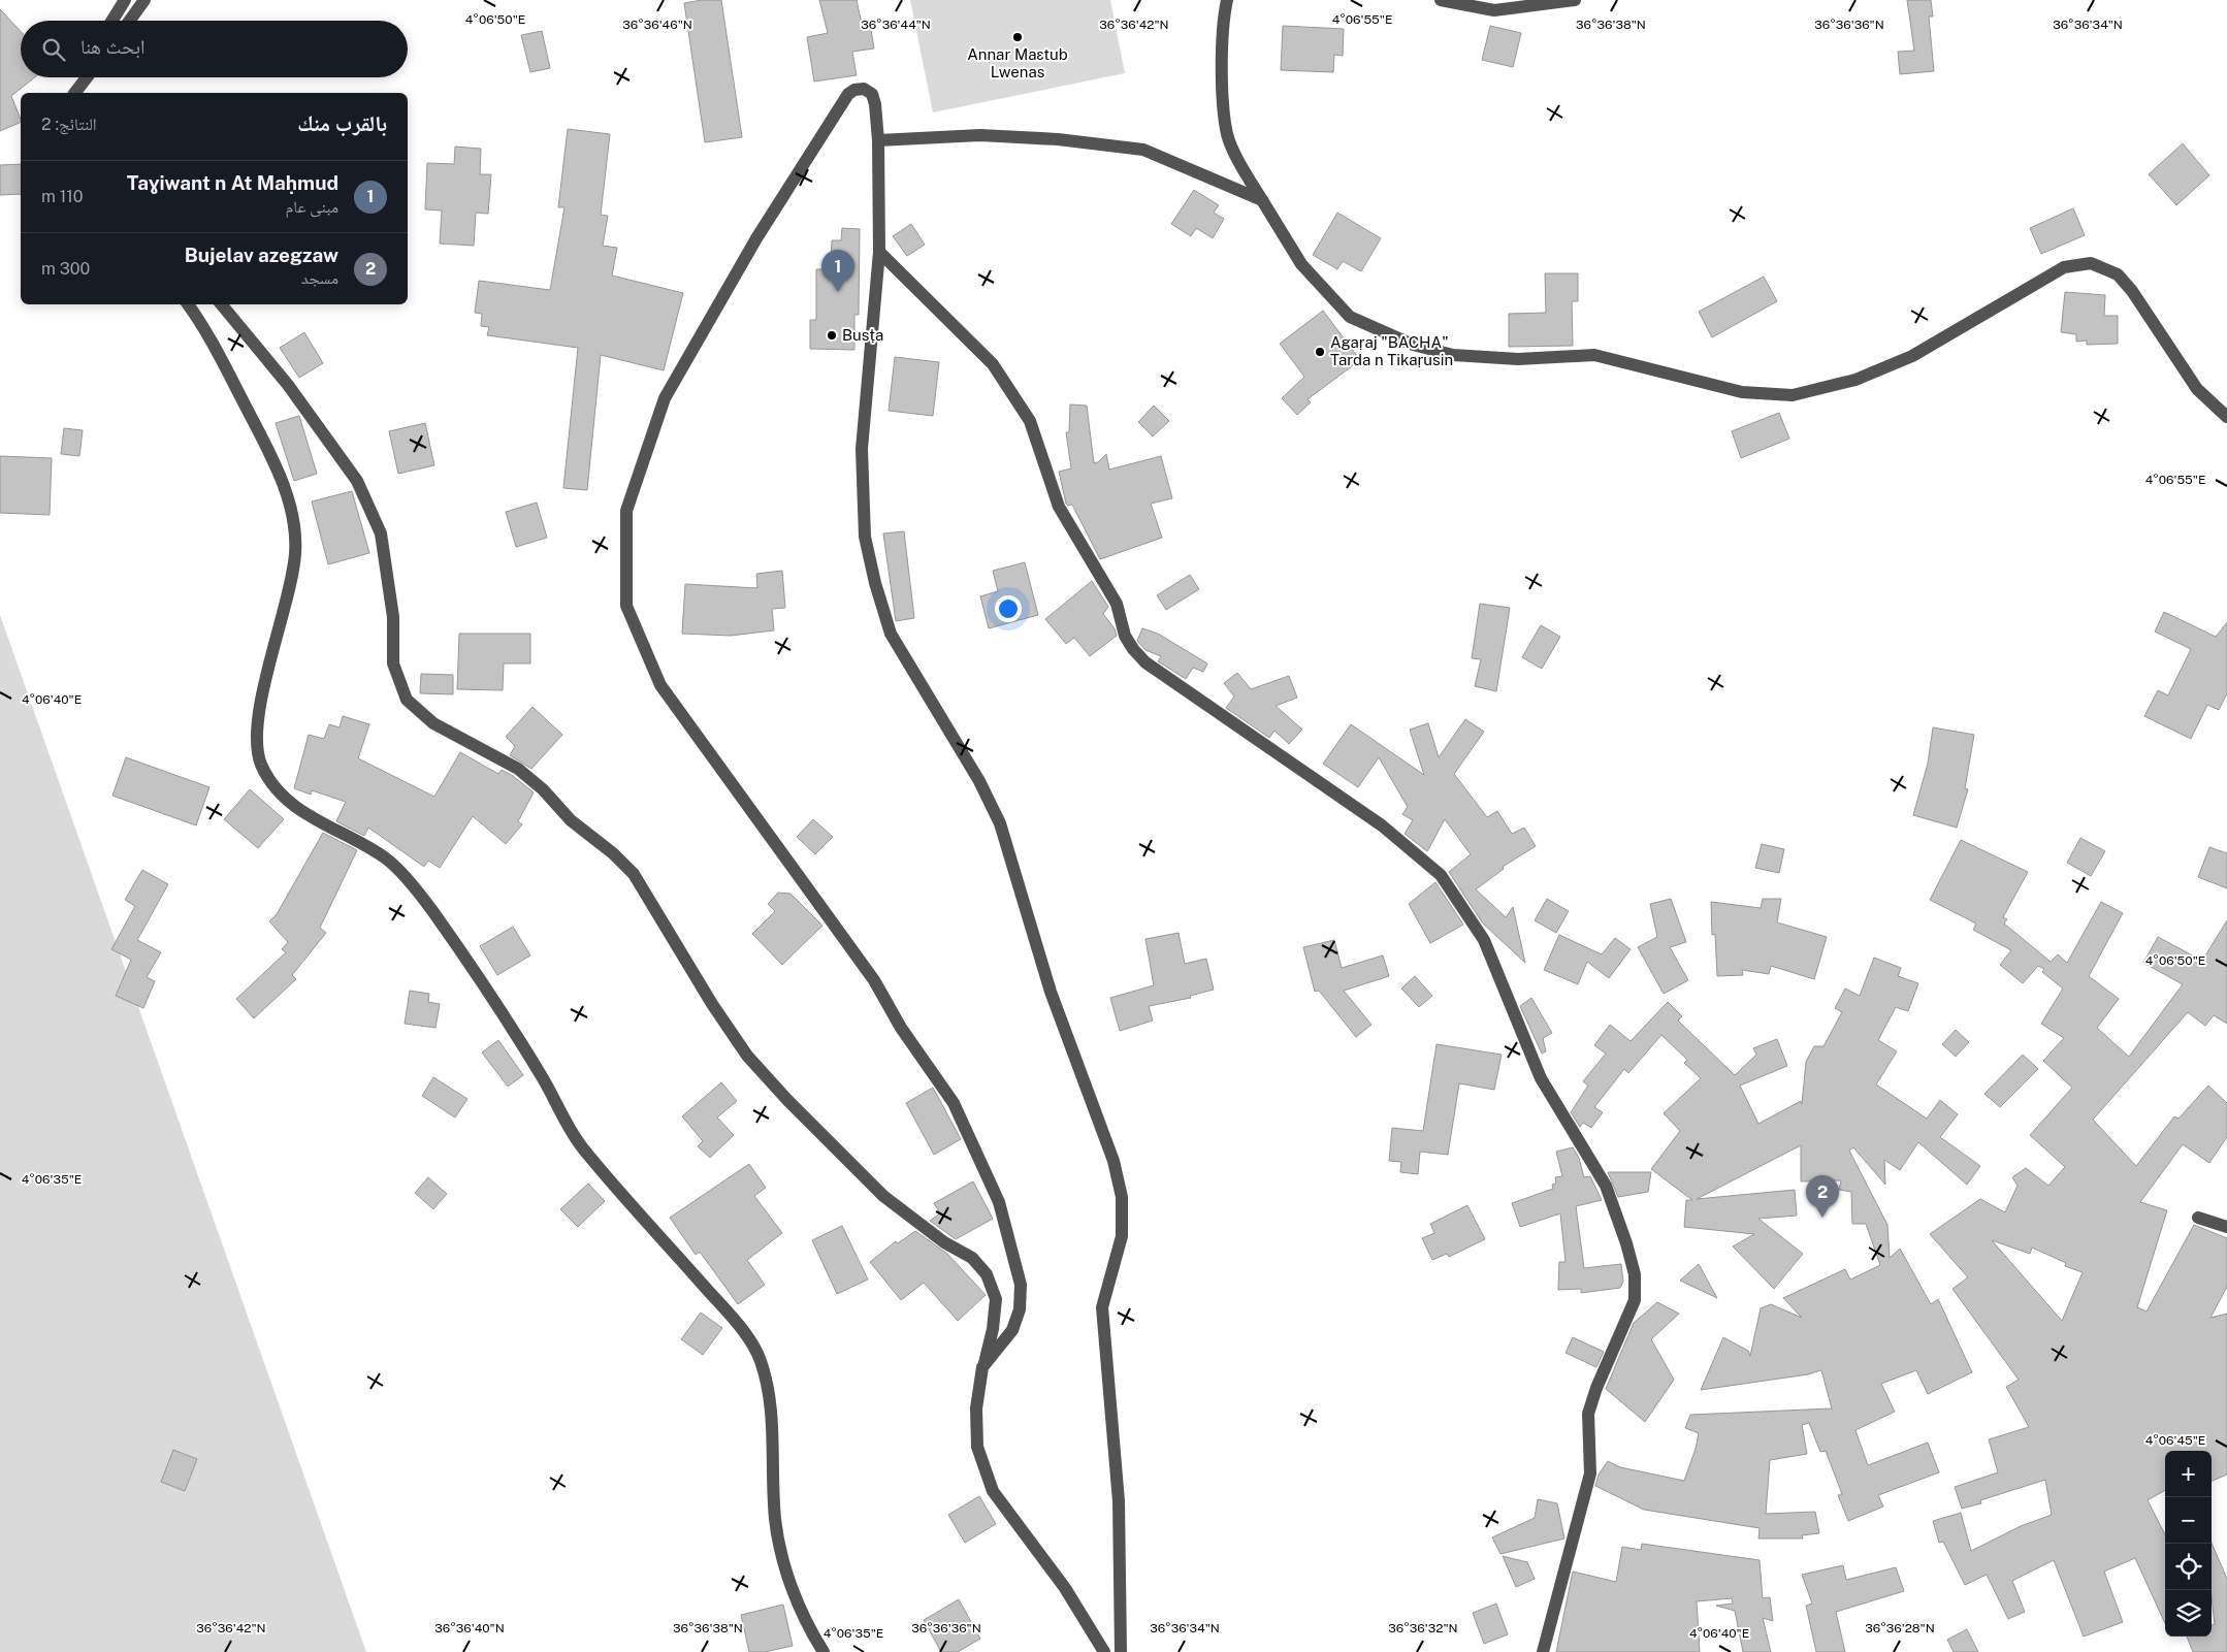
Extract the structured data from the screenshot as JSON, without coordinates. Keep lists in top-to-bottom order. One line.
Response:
{"places":["Annar Maɛtub Lwenas","Busṭa","Agaṛaj \"BACHA\" Tarda n Tikaṛusin"],"page":{"search":"ابحث هنا","heading":["بالقرب منك","النتائج: 2"],"list":[{"mark":"1","name":"Taɣiwant n At Maḥmud","note":"مبنى عام","value":"110 m"},{"mark":"2","name":"Bujelav azegzaw","note":"مسجد","value":"300 m"}],"pins":["1","2"],"map_buttons":["+","−"]},"coordinates":["4°06'50\"E","4°06'55\"E","36°36'42\"N","36°36'36\"N","36°36'46\"N","36°36'44\"N","36°36'38\"N","36°36'34\"N","4°06'40\"E","4°06'35\"E","4°06'45\"E","36°36'40\"N","36°36'32\"N","36°36'28\"N"]}
